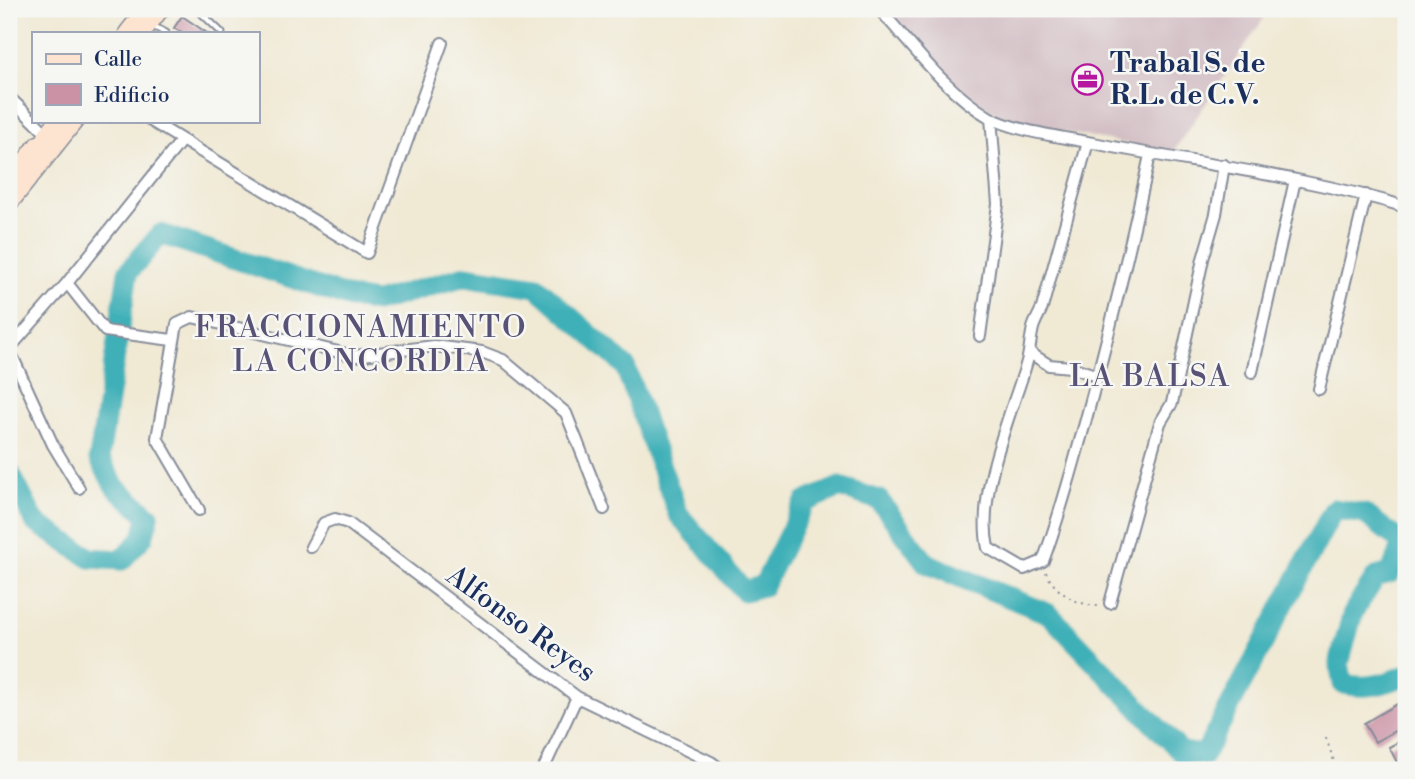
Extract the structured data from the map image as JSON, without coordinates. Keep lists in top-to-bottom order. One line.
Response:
{"streets":{"street":["Alfonso Reyes"]},"districts":["FRACCIONAMIENTO LA CONCORDIA","LA BALSA"],"places":{"office":["Trabal S. de R.L. de C.V."]},"legend":["Calle","Edificio"]}
